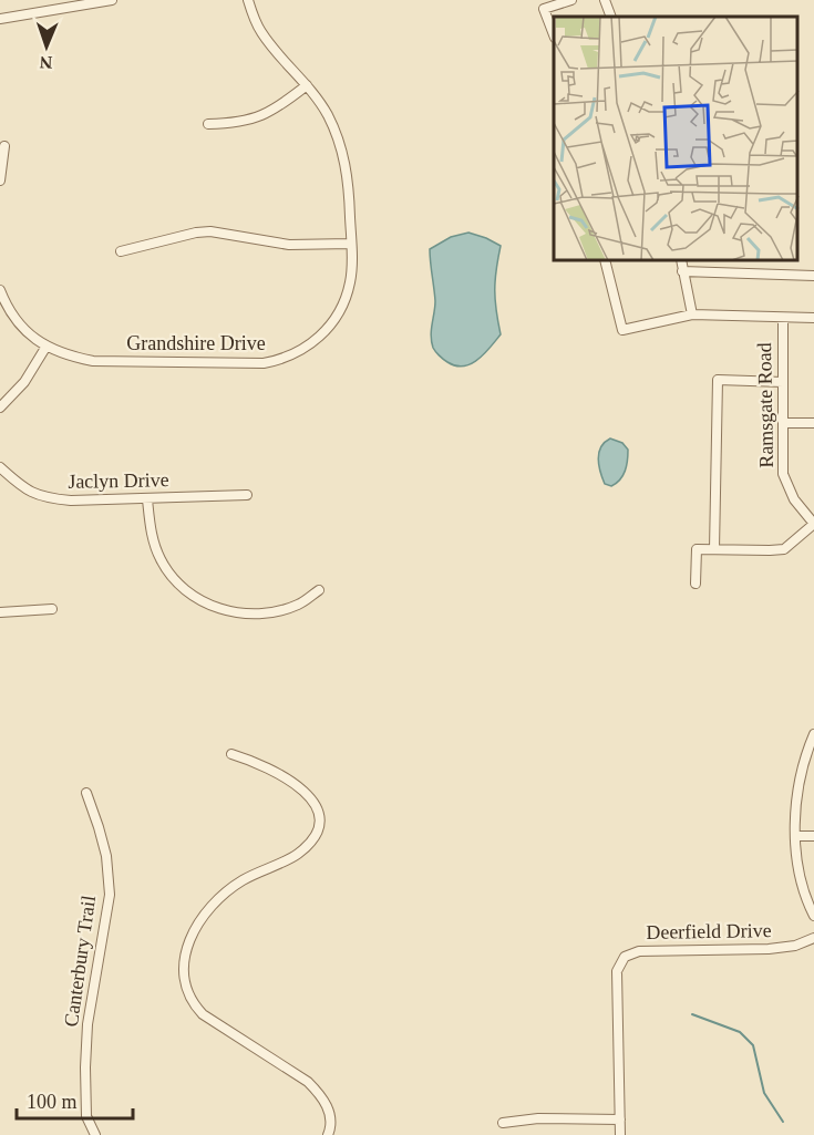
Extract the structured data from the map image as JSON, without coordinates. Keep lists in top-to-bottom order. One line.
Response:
{"streets":{"street":["Grandshire Drive","Ramsgate Road","Jaclyn Drive","Deerfield Drive","Canterbury Trail"]},"scale_bar":"100 m","north":"bottom"}
